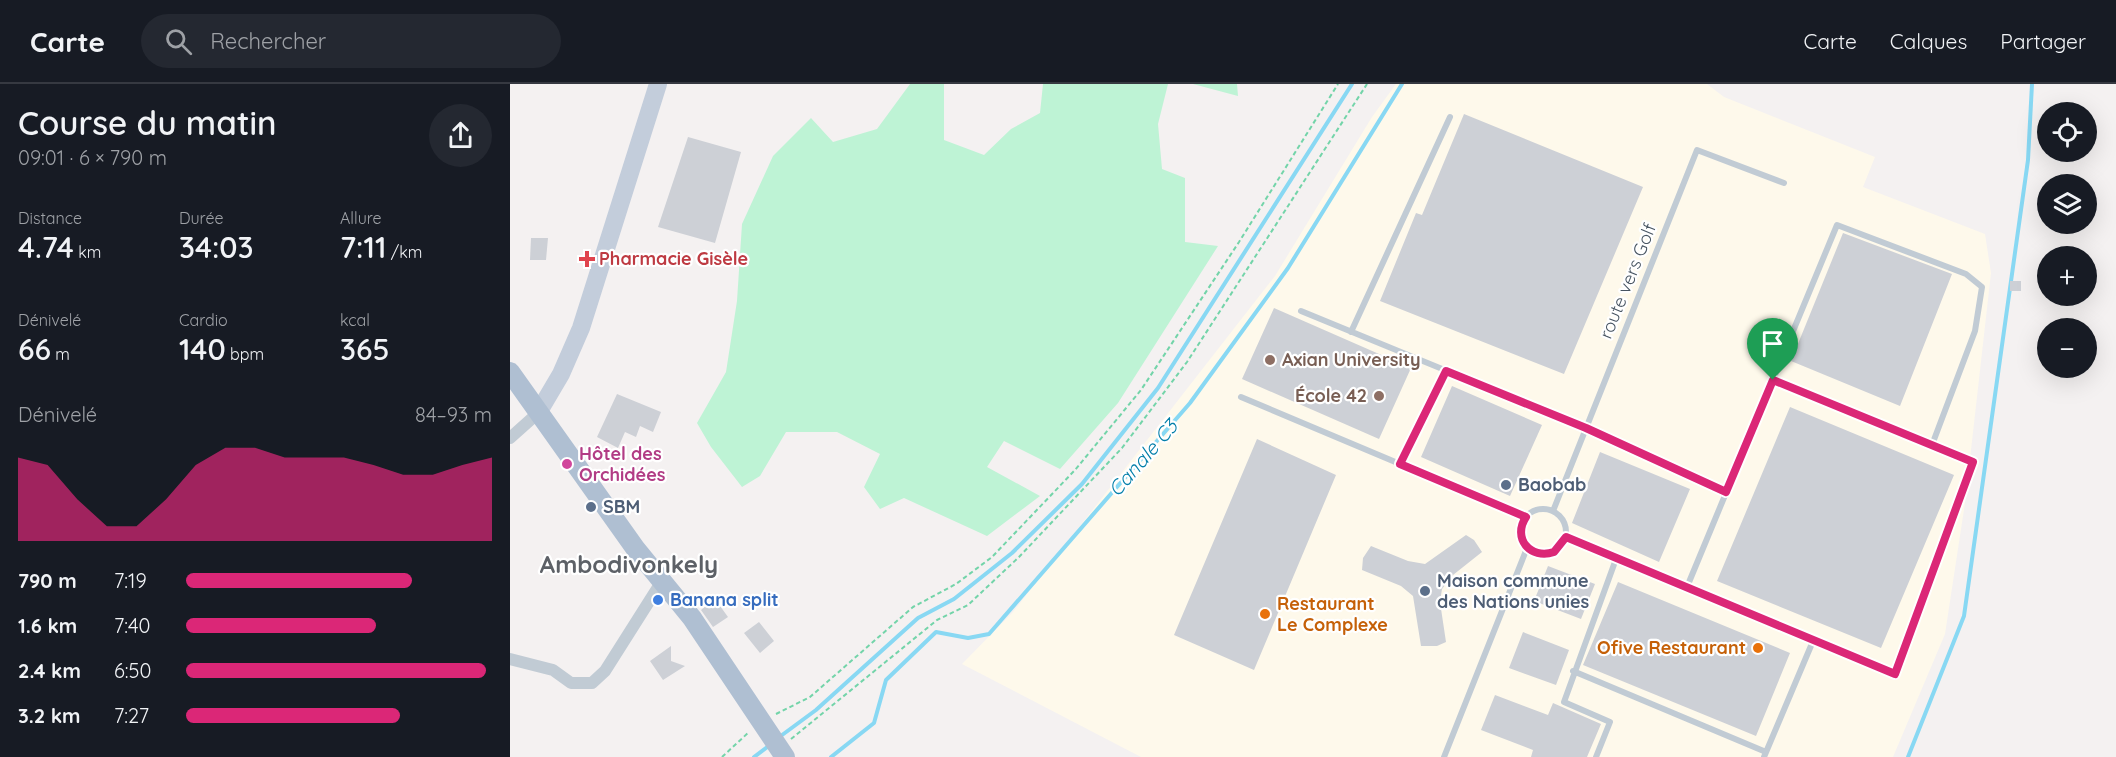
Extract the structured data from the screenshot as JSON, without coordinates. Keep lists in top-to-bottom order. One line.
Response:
{"streets":{"lane":["route vers Golf"]},"districts":["Ambodivonkely"],"water":["Canale C3"],"places":{"health":["Pharmacie Gisèle"],"other":["Axian University","École 42","Hôtel des Orchidées","Baobab","SBM","Maison commune des Nations unies","Banana split","Restaurant Le Complexe","Ofive Restaurant"]},"page":{"header":"Carte","search":"Rechercher","nav":["Carte","Calques","Partager"],"heading":["Course du matin","09:01 · 6 × 790 m"],"map_buttons":["+","−"],"stats":[["Distance","4.74 km"],["Durée","34:03"],["Allure","7:11 /km"],["Dénivelé","66 m"],["Cardio","140 bpm"],["kcal","365"]],"chart":["Dénivelé","84–93 m"],"list":[{"name":"790 m","note":"7:19"},{"name":"1.6 km","note":"7:40"},{"name":"2.4 km","note":"6:50"},{"name":"3.2 km","note":"7:27"}]}}
